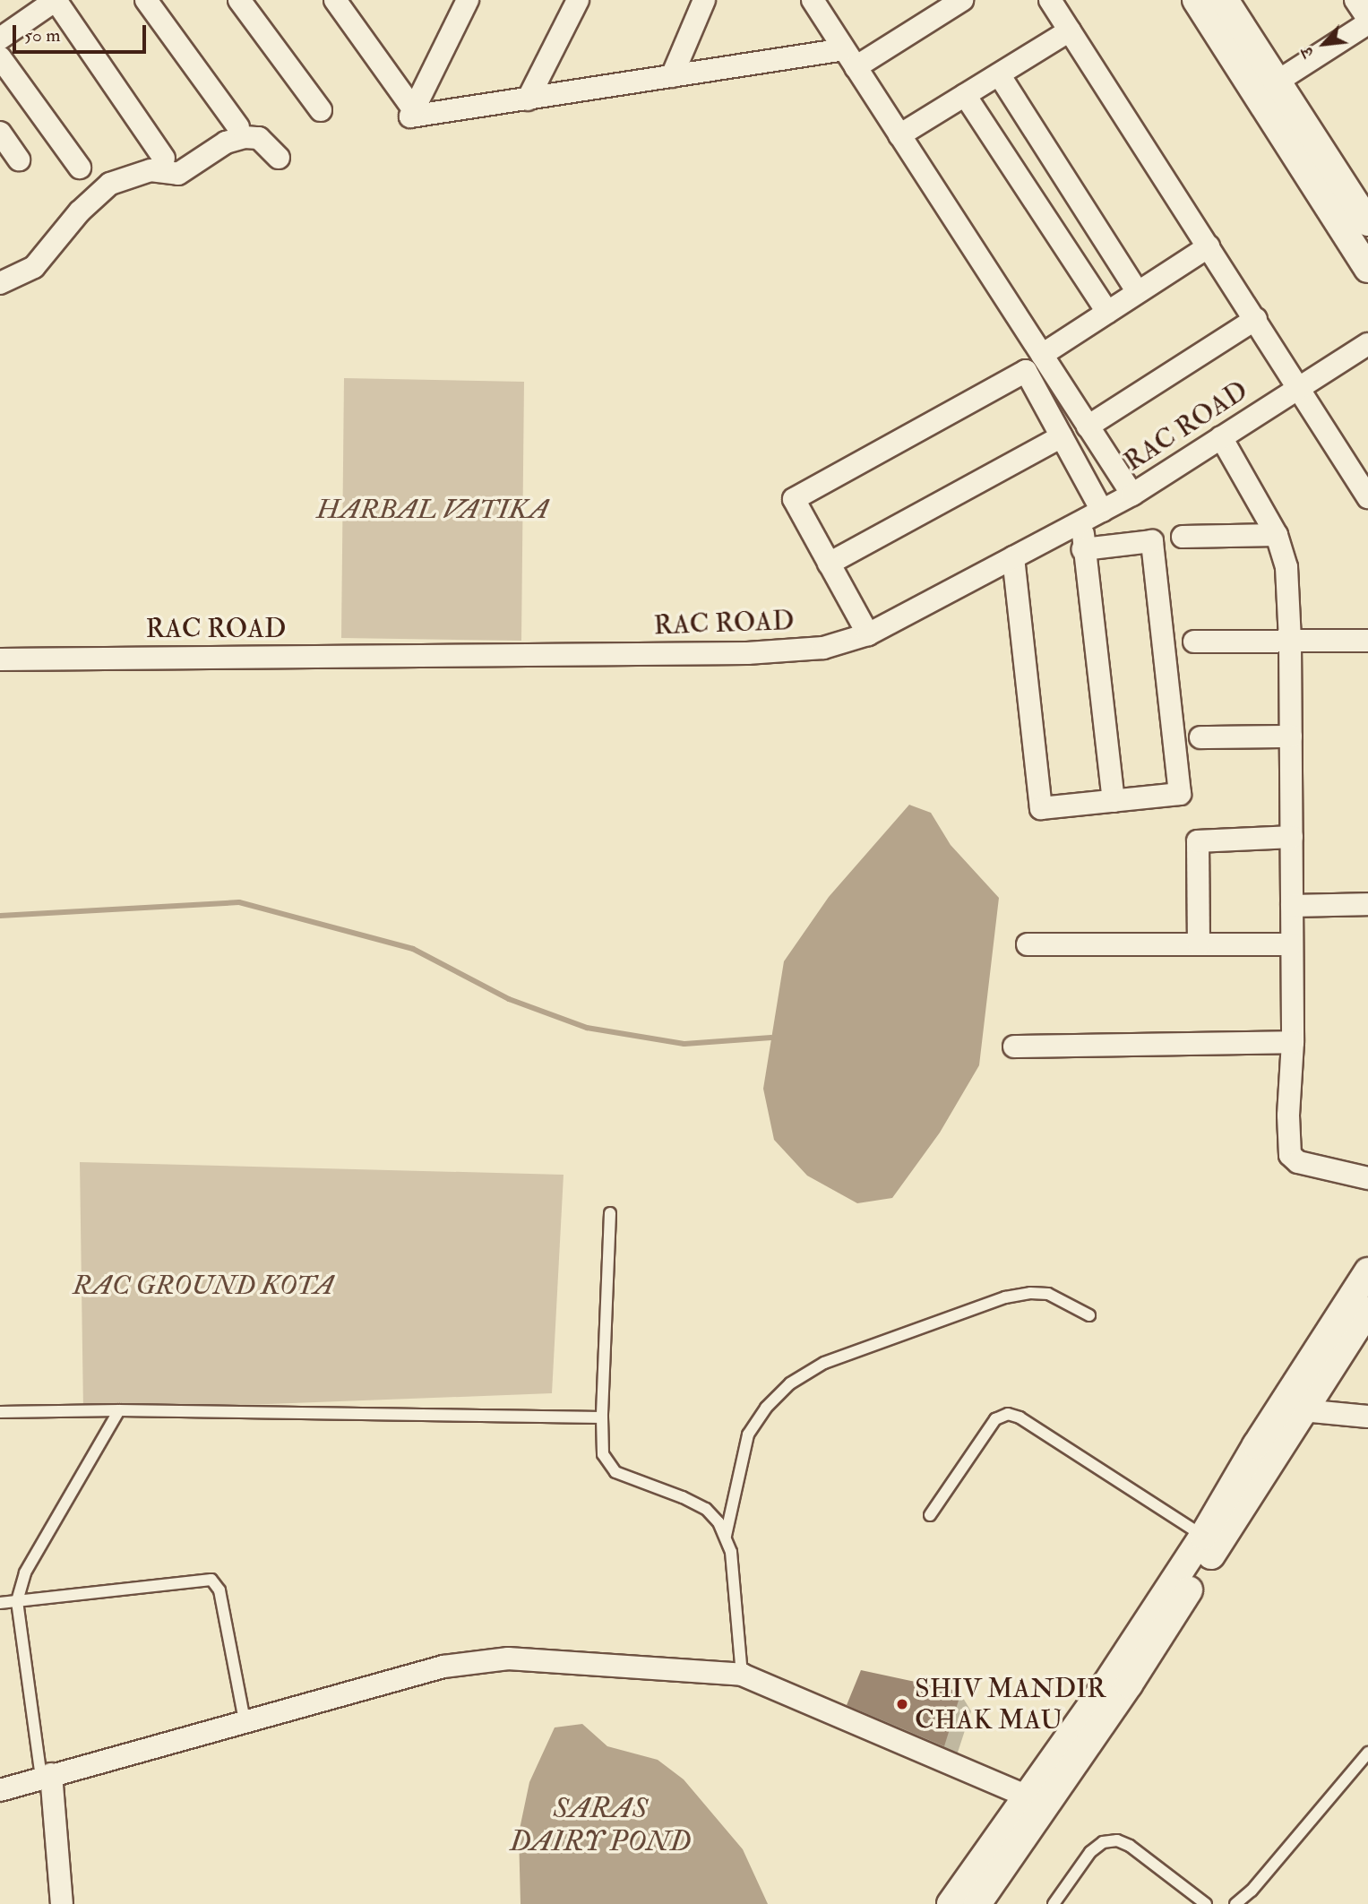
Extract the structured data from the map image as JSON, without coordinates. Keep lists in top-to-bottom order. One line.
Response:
{"streets":{"street":["RAC ROAD"]},"water":["SARAS DAIRY POND"],"parks":["HARBAL VATIKA","RAC GROUND KOTA"],"places":["SHIV MANDIR CHAK MAU"],"scale_bar":"50 m","north":"bottom left"}
